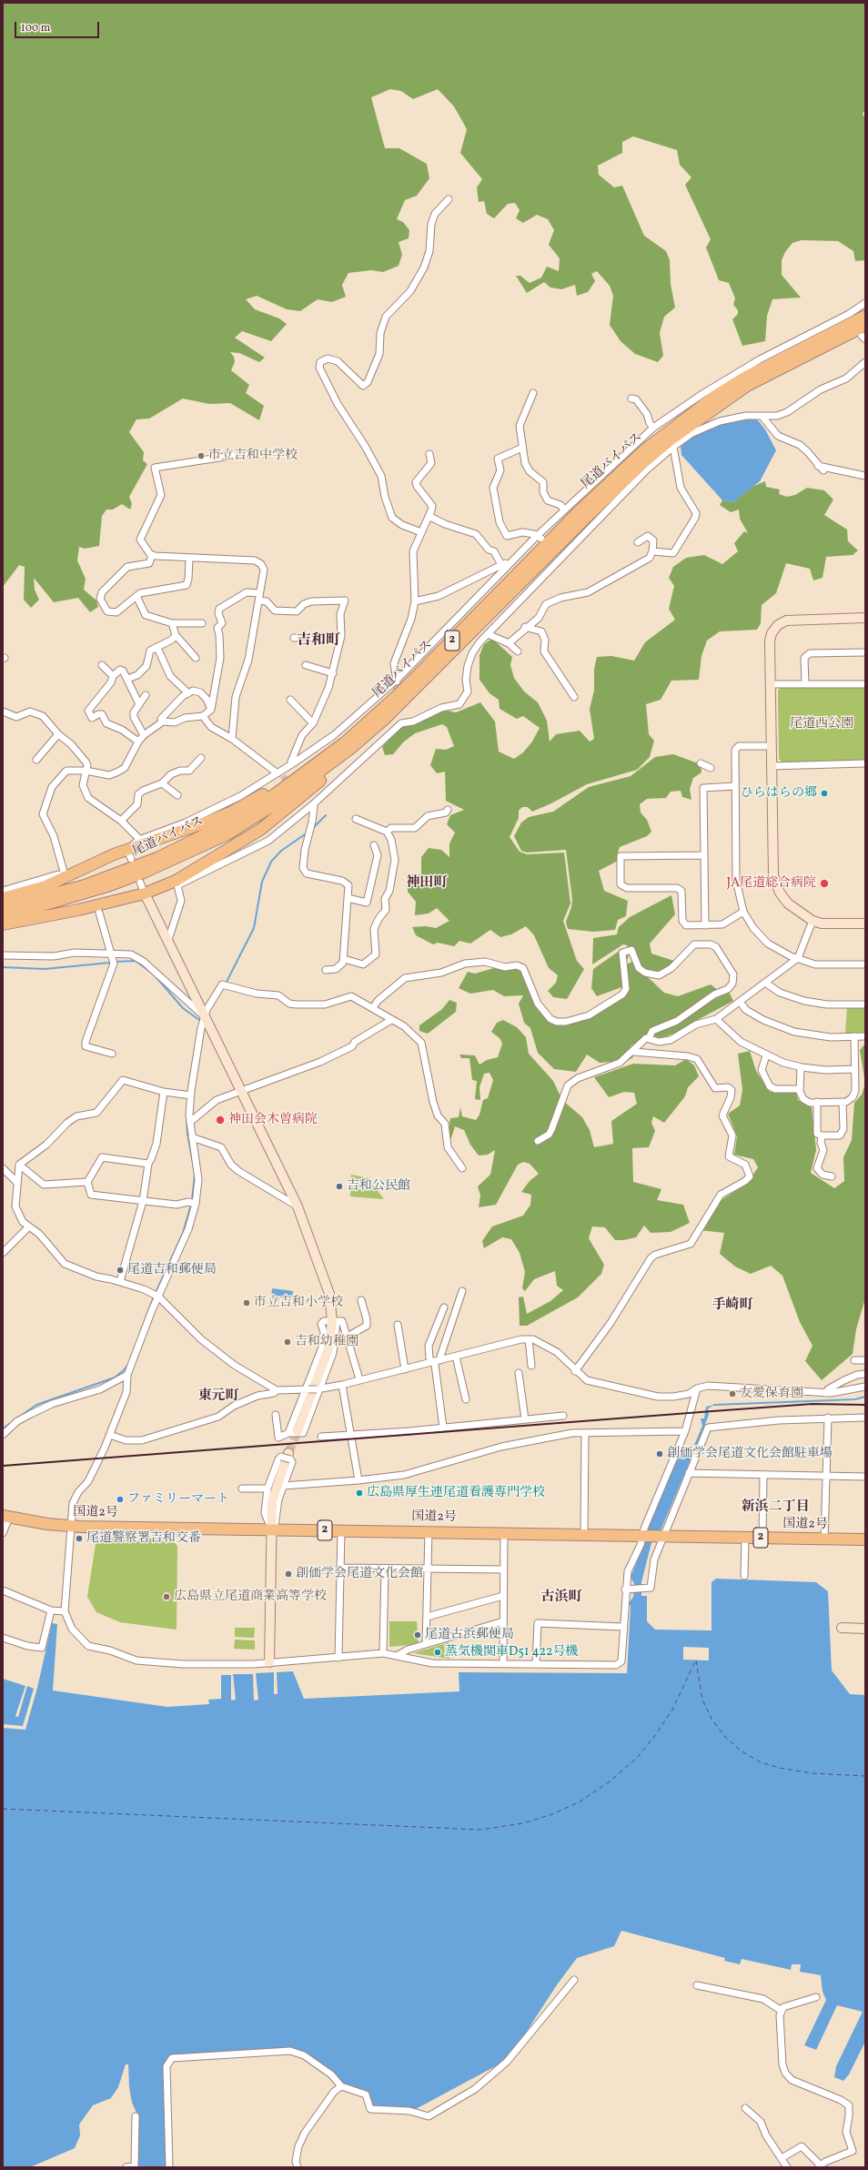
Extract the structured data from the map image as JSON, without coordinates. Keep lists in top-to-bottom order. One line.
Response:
{"streets":{"highway":["尾道バイパス","2","国道2号"]},"districts":["吉和町","神田町","手崎町","東元町","新浜二丁目","古浜町"],"parks":["尾道西公園"],"places":["市立吉和中学校","ひらはらの郷","JA尾道総合病院","神田会木曽病院","吉和公民館","尾道吉和郵便局","市立吉和小学校","吉和幼稚園","友愛保育園","創価学会尾道文化会館駐車場","広島県厚生連尾道看護専門学校","ファミリーマート","尾道警察署吉和交番","創価学会尾道文化会館","広島県立尾道商業高等学校","尾道古浜郵便局","蒸気機関車D51 422号機"],"scale_bar":"100 m"}
